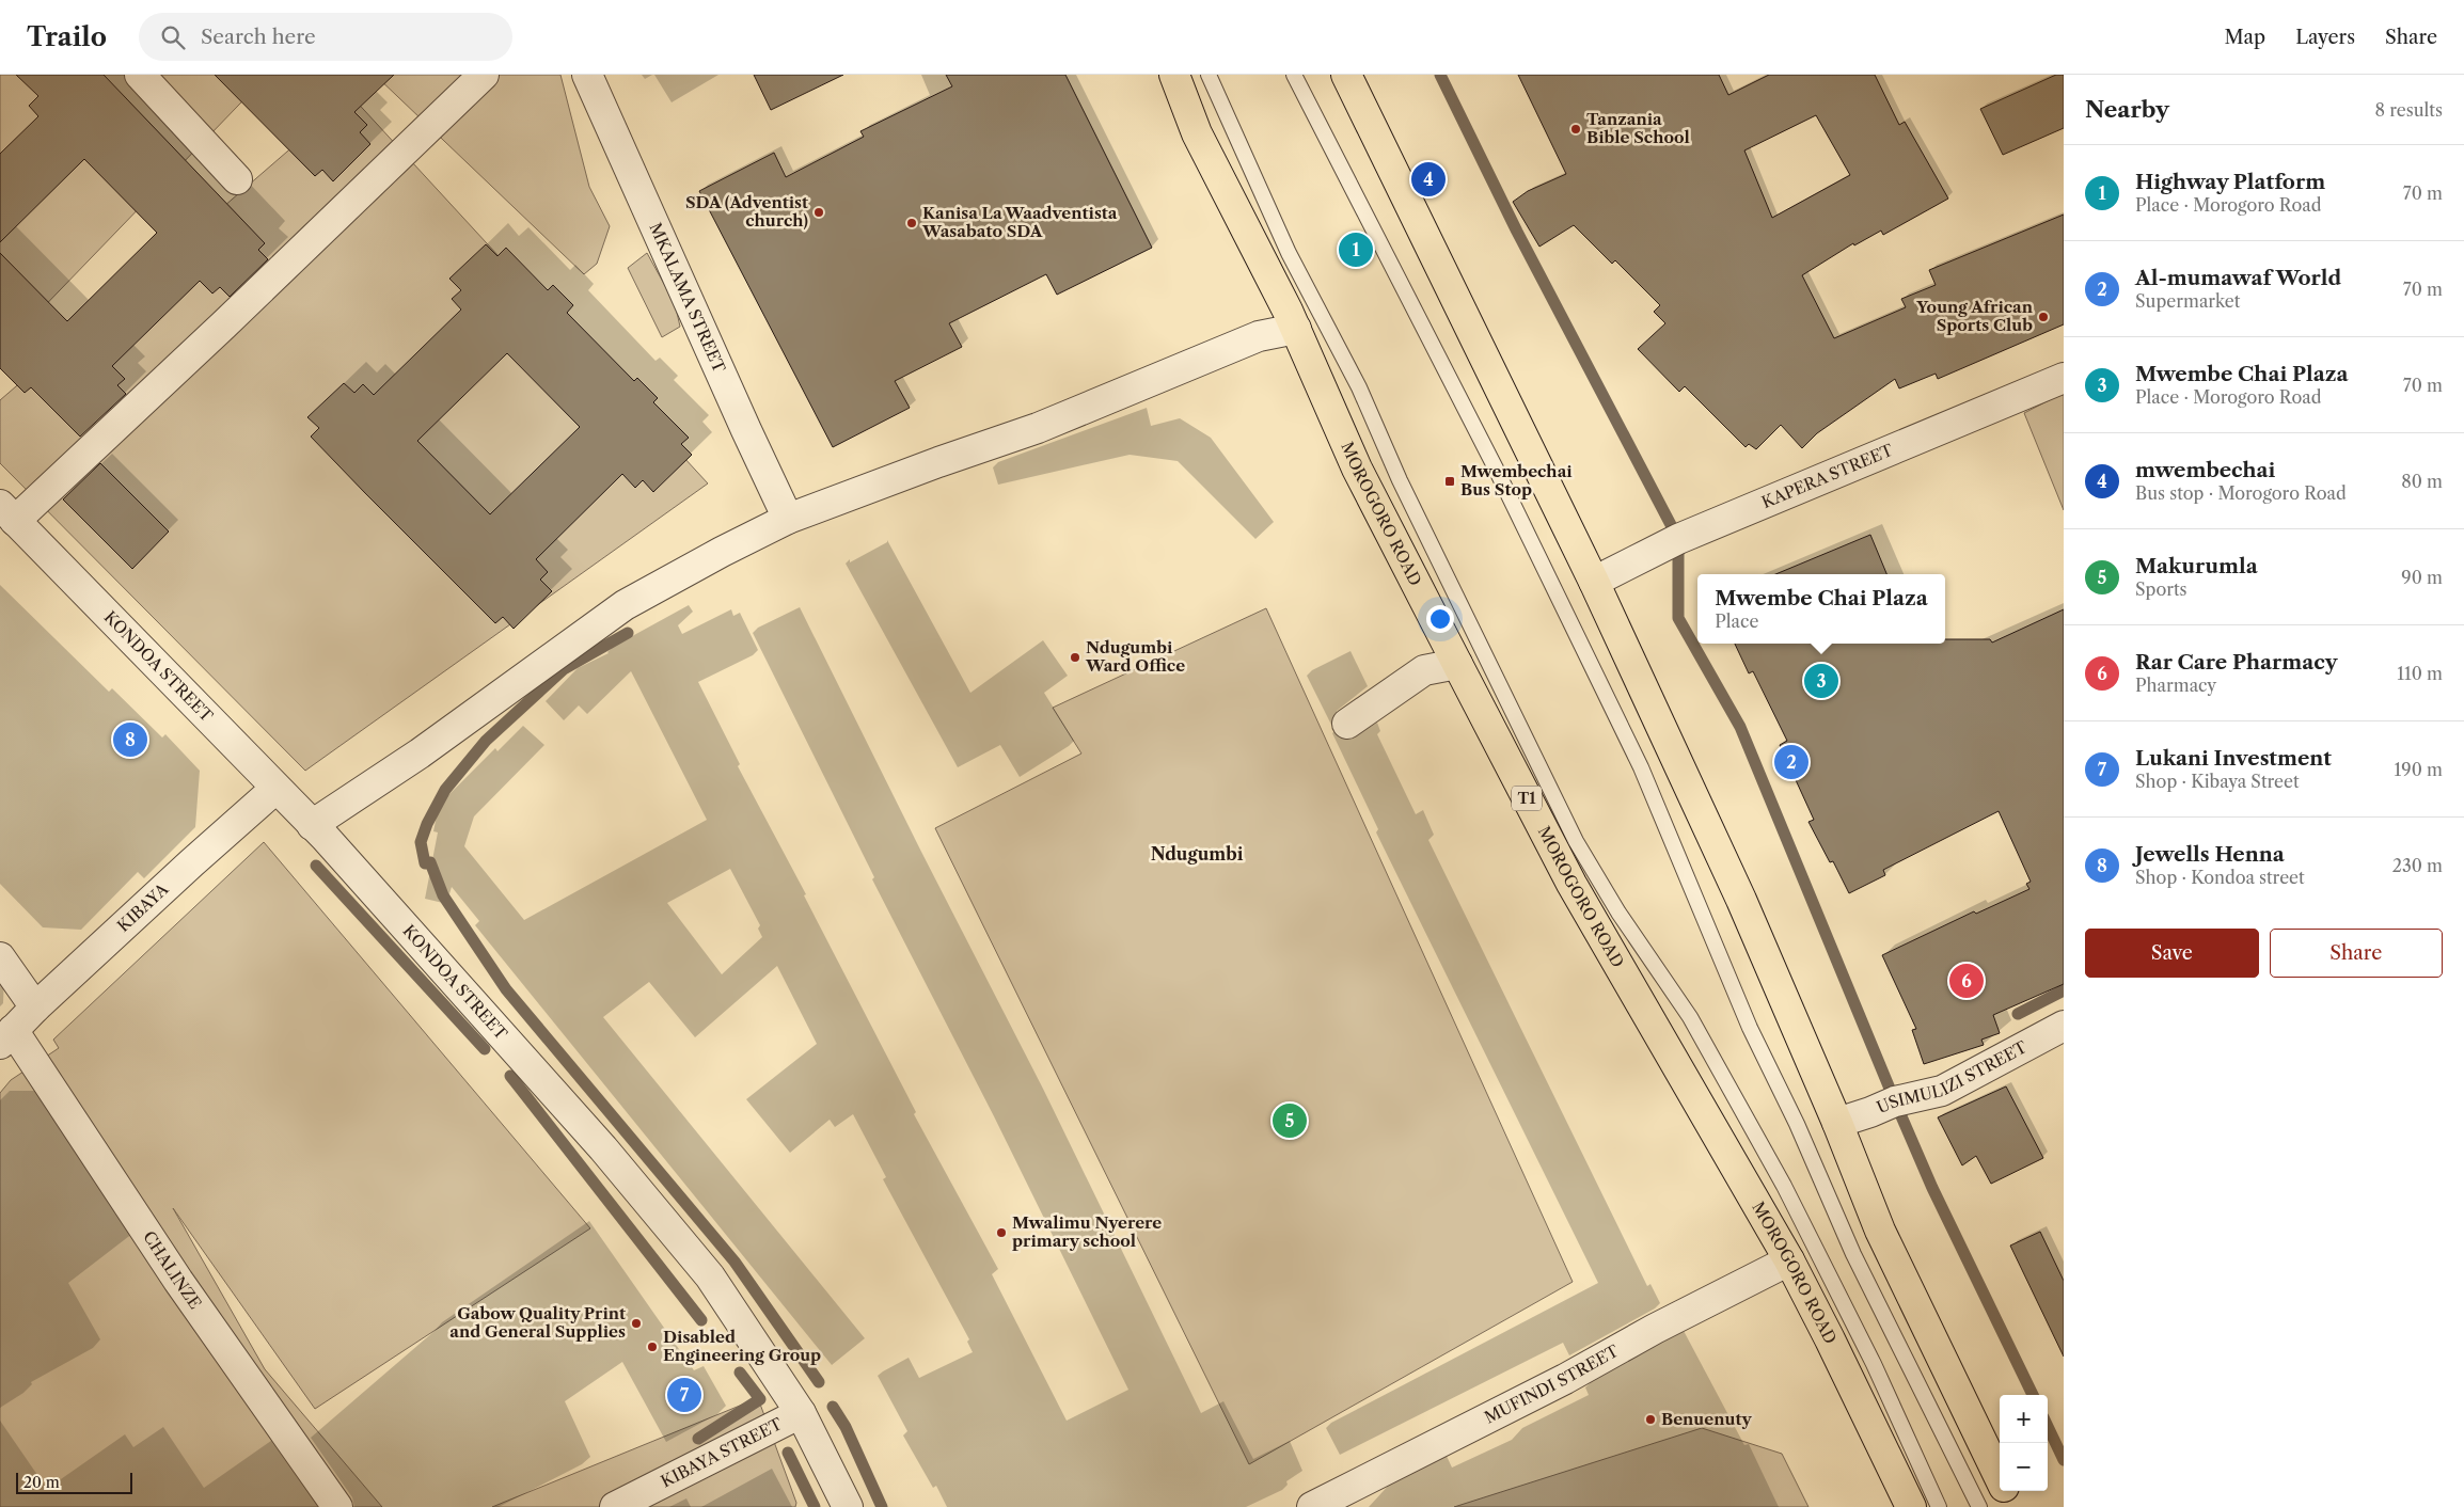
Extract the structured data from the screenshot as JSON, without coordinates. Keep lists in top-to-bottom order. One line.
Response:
{"streets":{"highway":["MOROGORO ROAD","T1"],"street":["MKALAMA STREET","KAPERA STREET","KONDOA STREET","KIBAYA","USIMULIZI STREET","CHALINZE","MUFINDI STREET","KIBAYA STREET"]},"crossings":[["MOROGORO ROAD","MUFINDI STREET"],["KONDOA STREET","KIBAYA"],["KONDOA STREET","KIBAYA STREET"],["KIBAYA","CHALINZE"]],"districts":["Ndugumbi"],"places":{"other":["Tanzania Bible School","SDA (Adventist church)","Kanisa La Waadventista Wasabato SDA","Young African Sports Club","Ndugumbi Ward Office","Mwalimu Nyerere primary school","Gabow Quality Print and General Supplies","Disabled Engineering Group","Benuenuty"],"transit":["Mwembechai Bus Stop"]},"scale_bar":"20 m","page":{"header":"Trailo","search":"Search here","nav":["Map","Layers","Share"],"heading":["Nearby","8 results"],"list":[{"mark":"1","name":"Highway Platform","note":"Place · Morogoro Road","value":"70 m"},{"mark":"2","name":"Al-mumawaf World","note":"Supermarket","value":"70 m"},{"mark":"3","name":"Mwembe Chai Plaza","note":"Place · Morogoro Road","value":"70 m"},{"mark":"4","name":"mwembechai","note":"Bus stop · Morogoro Road","value":"80 m"},{"mark":"5","name":"Makurumla","note":"Sports","value":"90 m"},{"mark":"6","name":"Rar Care Pharmacy","note":"Pharmacy","value":"110 m"},{"mark":"7","name":"Lukani Investment","note":"Shop · Kibaya Street","value":"190 m"},{"mark":"8","name":"Jewells Henna","note":"Shop · Kondoa street","value":"230 m"}],"pins":["4","1","3","8","2","6","5","7"],"popup":["Mwembe Chai Plaza","Place"],"buttons":["Save","Share"],"map_buttons":["+","−"],"scale":"20 m"}}
